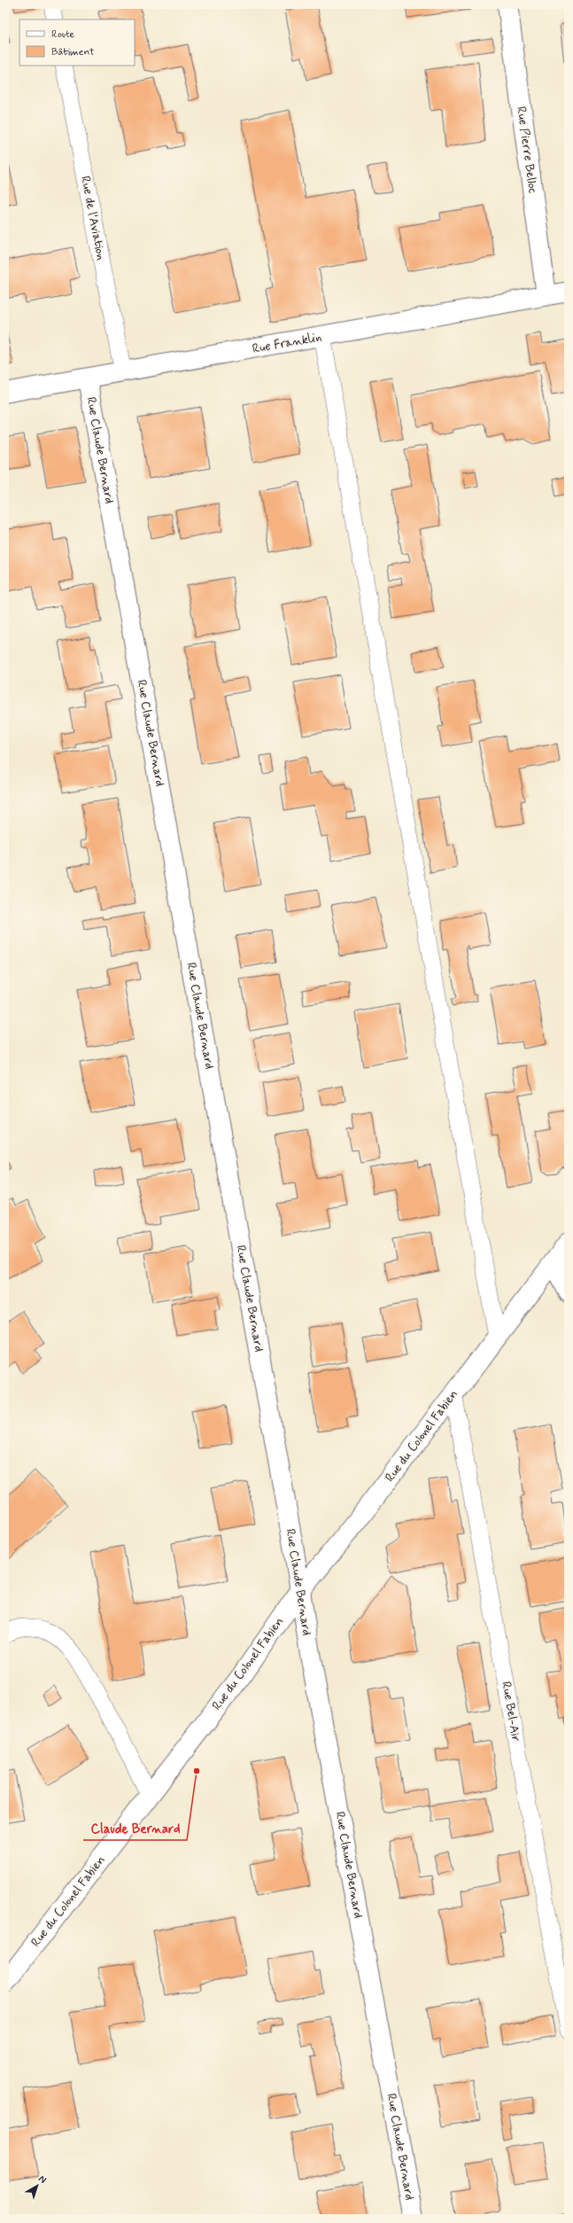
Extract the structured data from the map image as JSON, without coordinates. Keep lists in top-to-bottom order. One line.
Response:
{"streets":{"street":["Rue Pierre Belloc","Rue Franklin","Rue Claude Bernard","Rue du Colonel Fabien"],"lane":["Rue de l'Aviation","Rue Bel-Air"]},"crossings":[["Rue Pierre Belloc","Rue Franklin"],["Rue de l'Aviation","Rue Franklin"],["Rue Franklin","Rue Claude Bernard"],["Rue Claude Bernard","Rue du Colonel Fabien"],["Rue du Colonel Fabien","Rue Bel-Air"]],"places":["Claude Bernard"],"legend":["Route","Bâtiment"],"north":"top right"}
